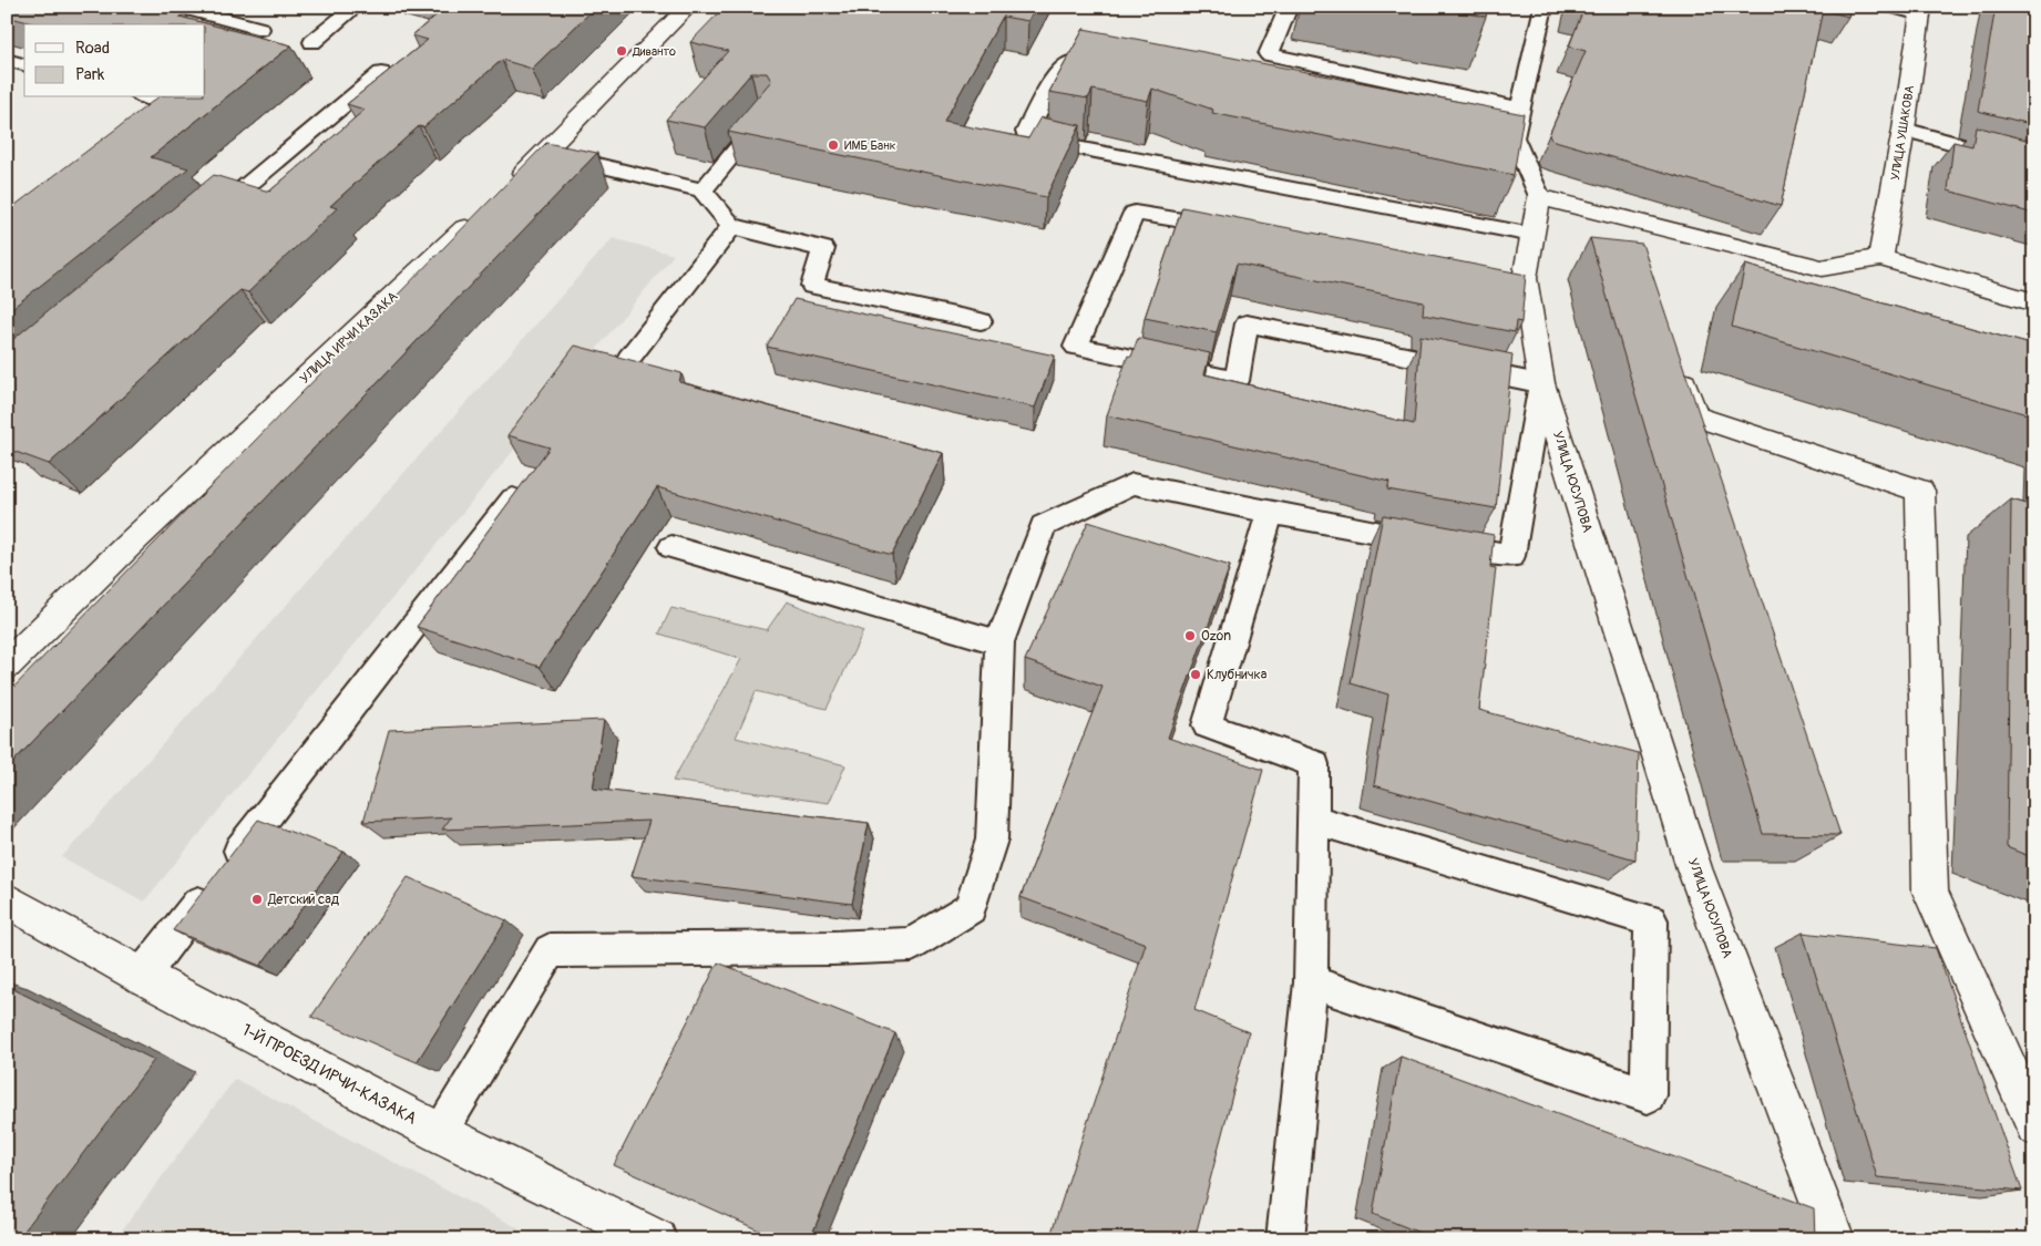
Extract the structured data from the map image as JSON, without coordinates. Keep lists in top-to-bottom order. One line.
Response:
{"streets":{"street":["УЛИЦА УШАКОВА","УЛИЦА ИРЧИ КАЗАКА","УЛИЦА ЮСУПОВА","1-Й ПРОЕЗД ИРЧИ-КАЗАКА"]},"places":["Диванто","ИМБ Банк","Ozon","Клубничка","Детский сад"],"legend":["Road","Park"]}
